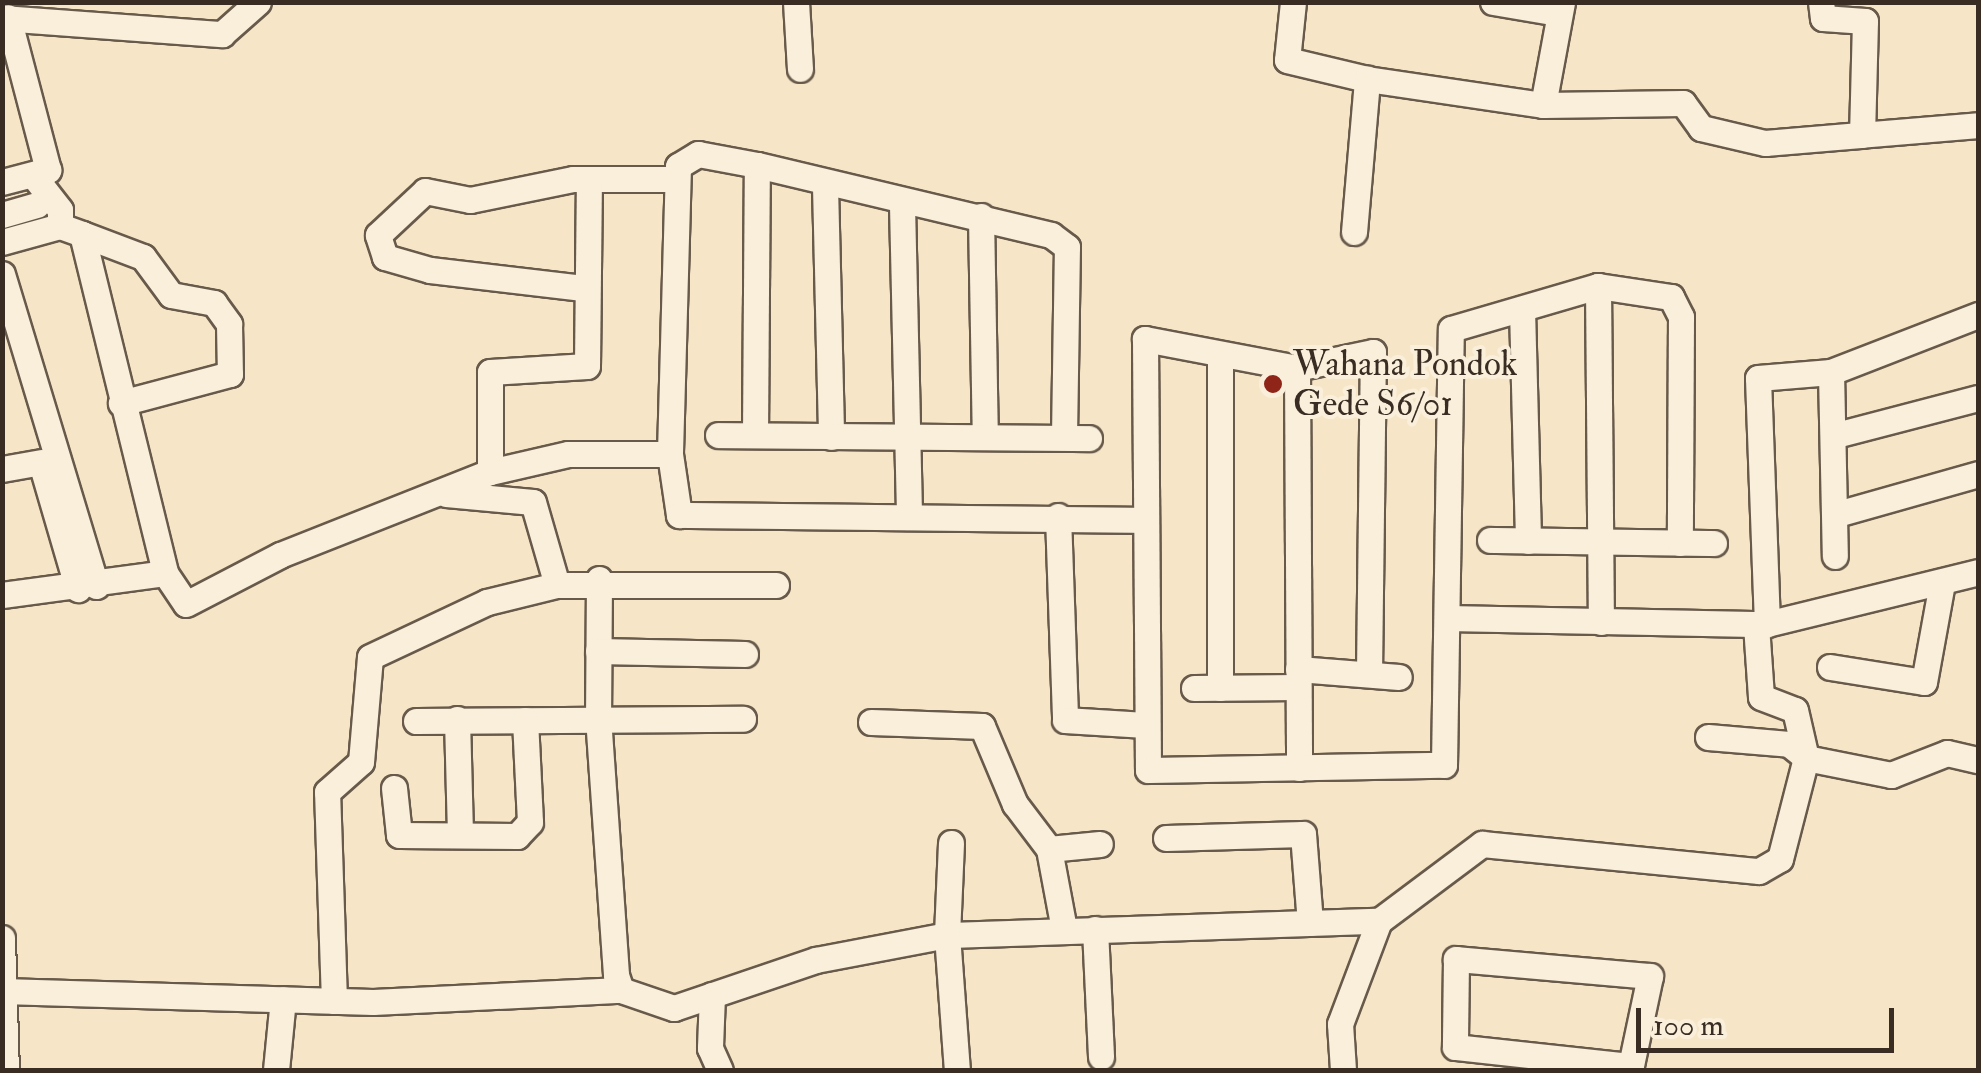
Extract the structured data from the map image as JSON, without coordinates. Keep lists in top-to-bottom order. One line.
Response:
{"places":["Wahana Pondok Gede S6/01"],"scale_bar":"100 m"}
